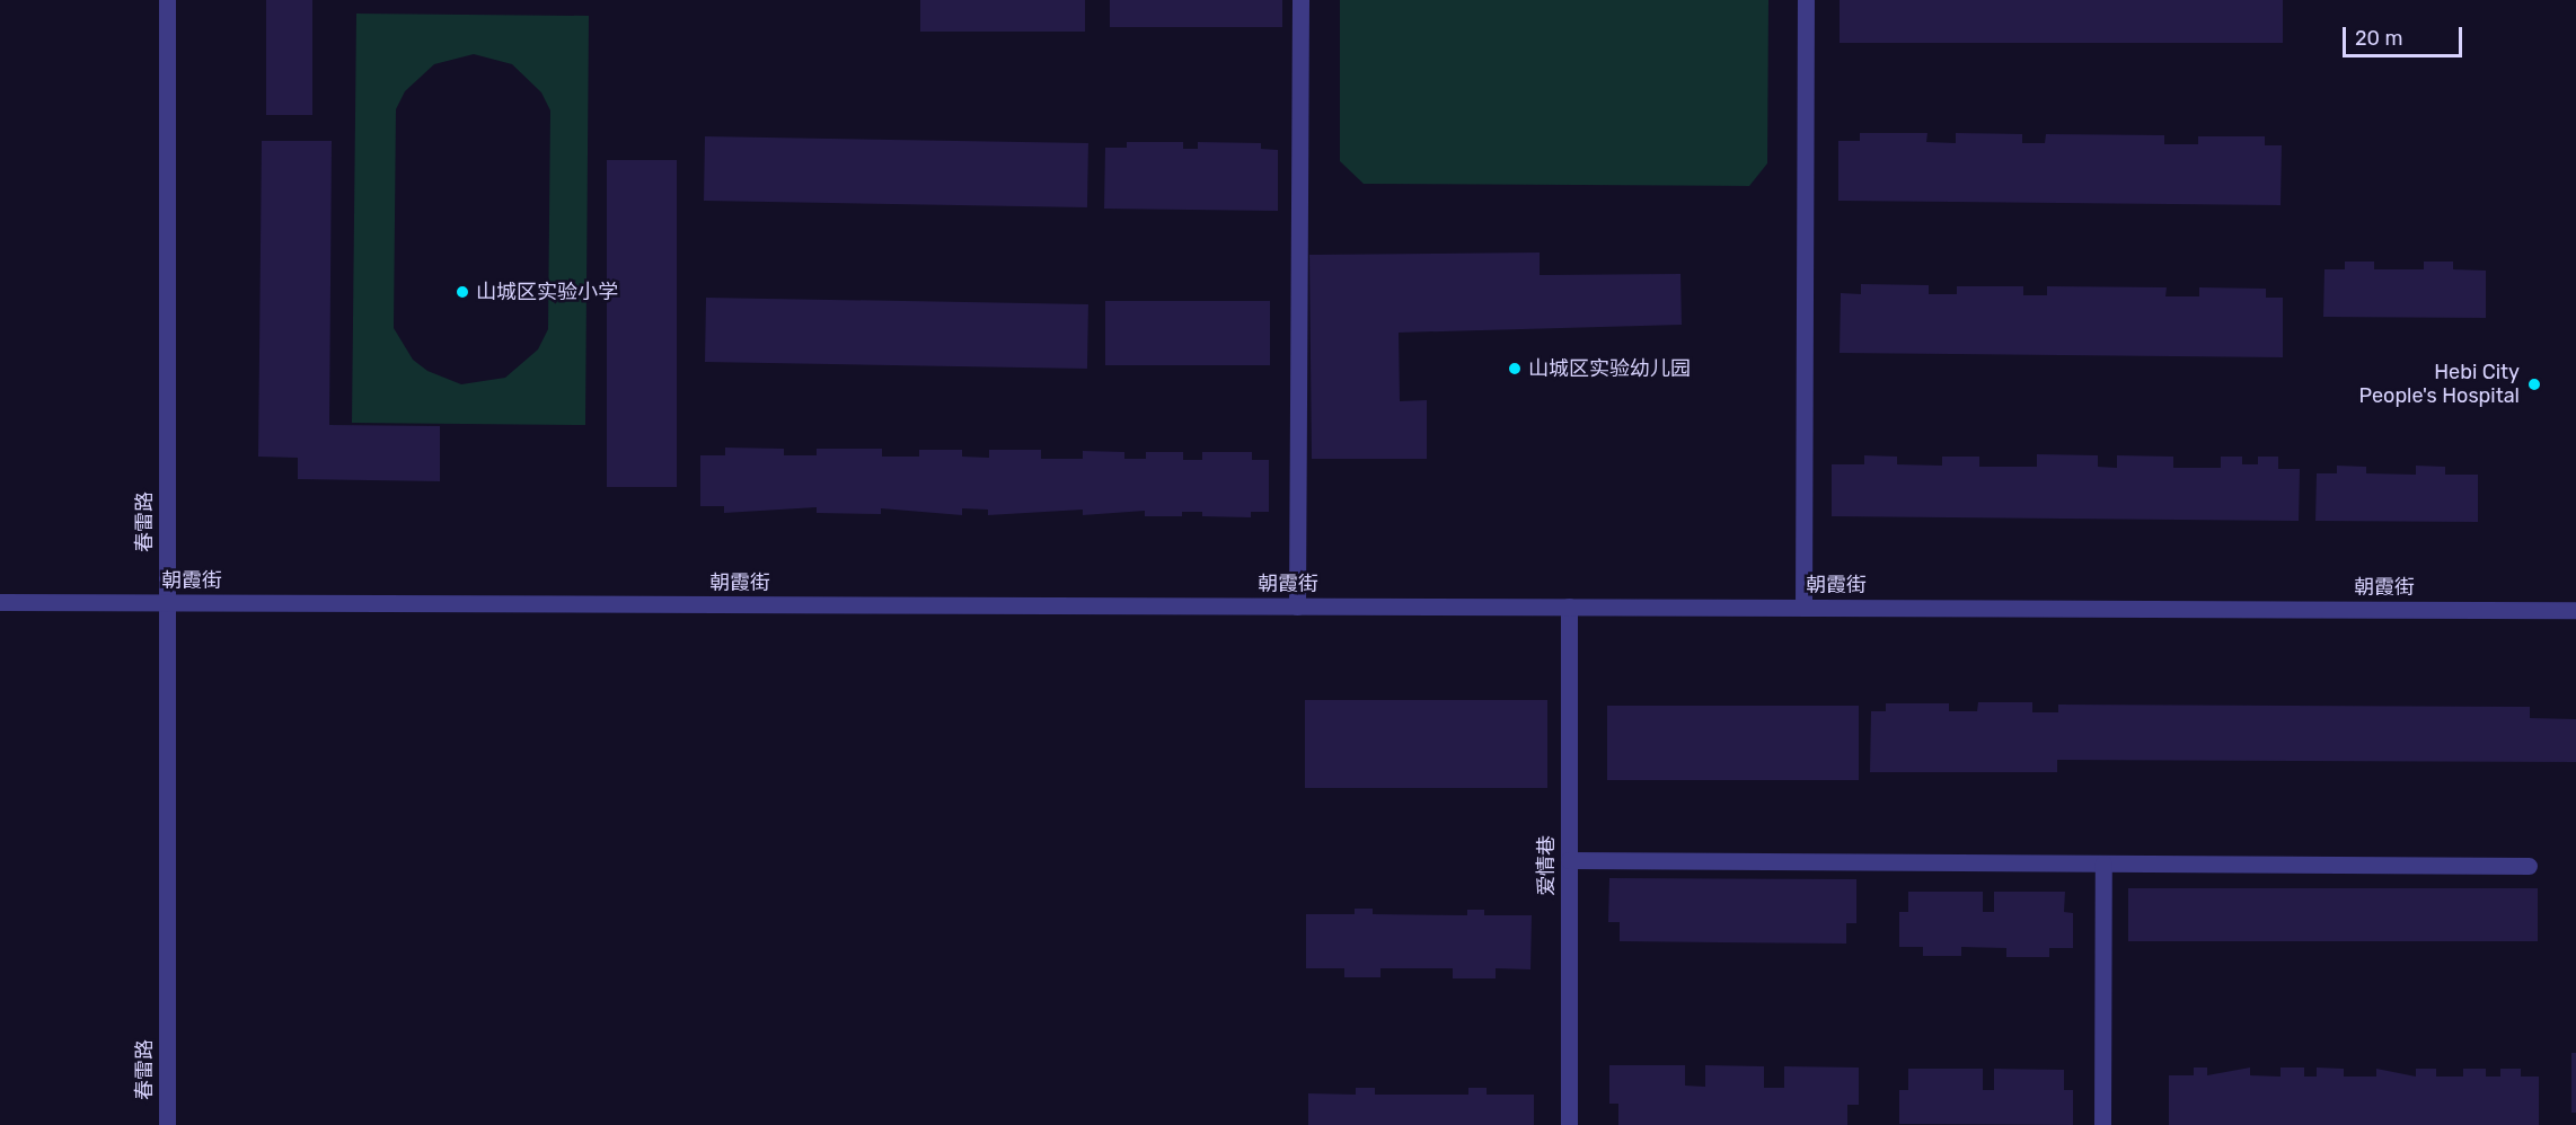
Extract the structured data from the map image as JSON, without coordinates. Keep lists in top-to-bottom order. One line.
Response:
{"streets":{"street":["春雷路","朝霞街","爱情巷"]},"crossings":[["春雷路","朝霞街"],["朝霞街","爱情巷"]],"places":["山城区实验小学","山城区实验幼儿园","Hebi City People's Hospital"],"scale_bar":"20 m"}
